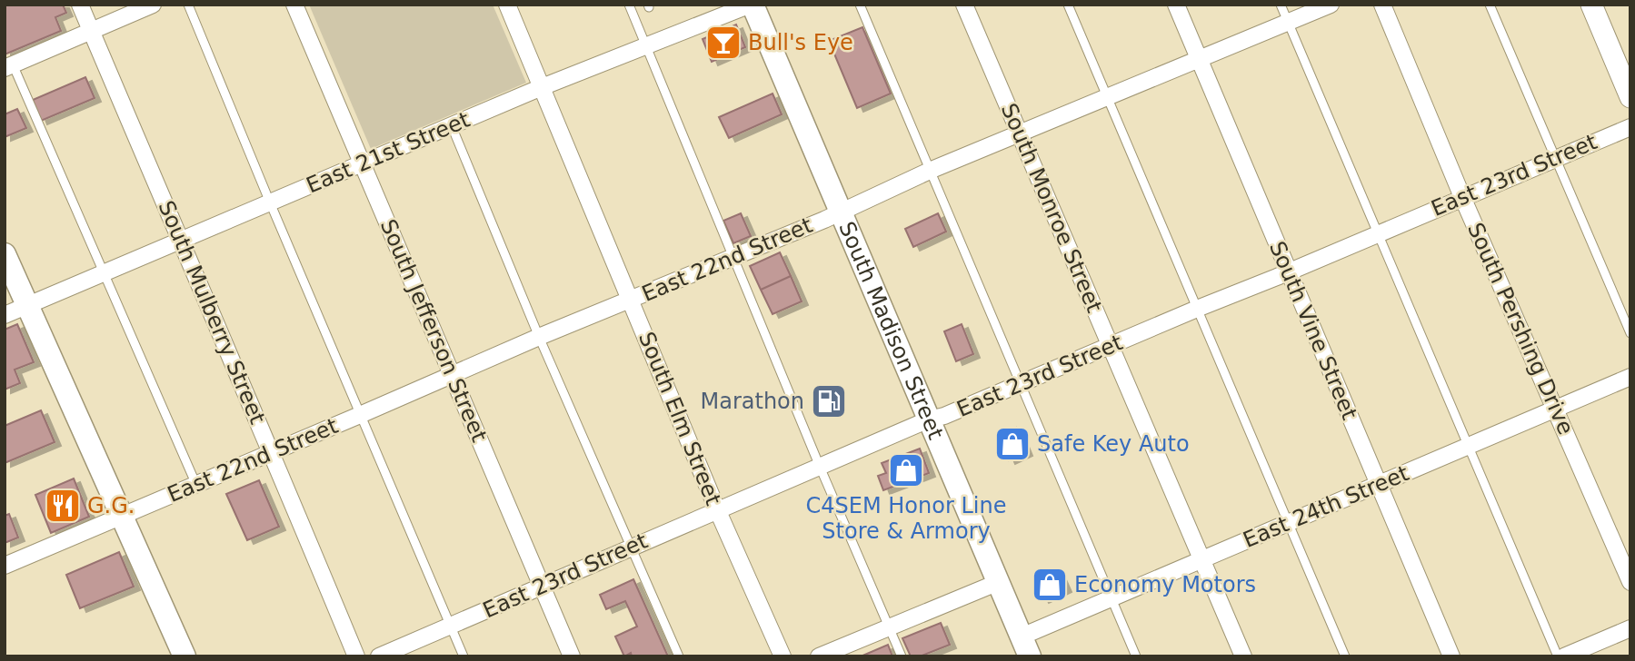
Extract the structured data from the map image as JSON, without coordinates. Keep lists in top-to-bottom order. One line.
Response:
{"streets":{"main road":["South Madison Street"],"street":["East 21st Street","East 23rd Street","South Monroe Street","East 22nd Street","South Mulberry Street","South Pershing Drive","South Jefferson Street","South Vine Street","South Elm Street","East 24th Street"]},"crossings":[["East 21st Street","South Mulberry Street"],["East 21st Street","South Jefferson Street"],["East 21st Street","South Madison Street"],["East 21st Street","South Elm Street"],["East 23rd Street","South Monroe Street"],["East 23rd Street","South Pershing Drive"],["East 23rd Street","South Jefferson Street"],["East 23rd Street","South Madison Street"],["East 23rd Street","South Vine Street"],["East 23rd Street","South Elm Street"],["South Monroe Street","East 22nd Street"],["South Monroe Street","East 24th Street"],["East 22nd Street","South Mulberry Street"],["East 22nd Street","South Jefferson Street"],["East 22nd Street","South Madison Street"],["East 22nd Street","South Vine Street"],["East 22nd Street","South Elm Street"],["South Pershing Drive","East 24th Street"],["South Madison Street","East 24th Street"],["South Vine Street","East 24th Street"]],"places":{"bar":["Bull's Eye"],"fuel station":["Marathon"],"shop":["Safe Key Auto","C4SEM Honor Line Store & Armory","Economy Motors"],"restaurant":["G.G."]}}
